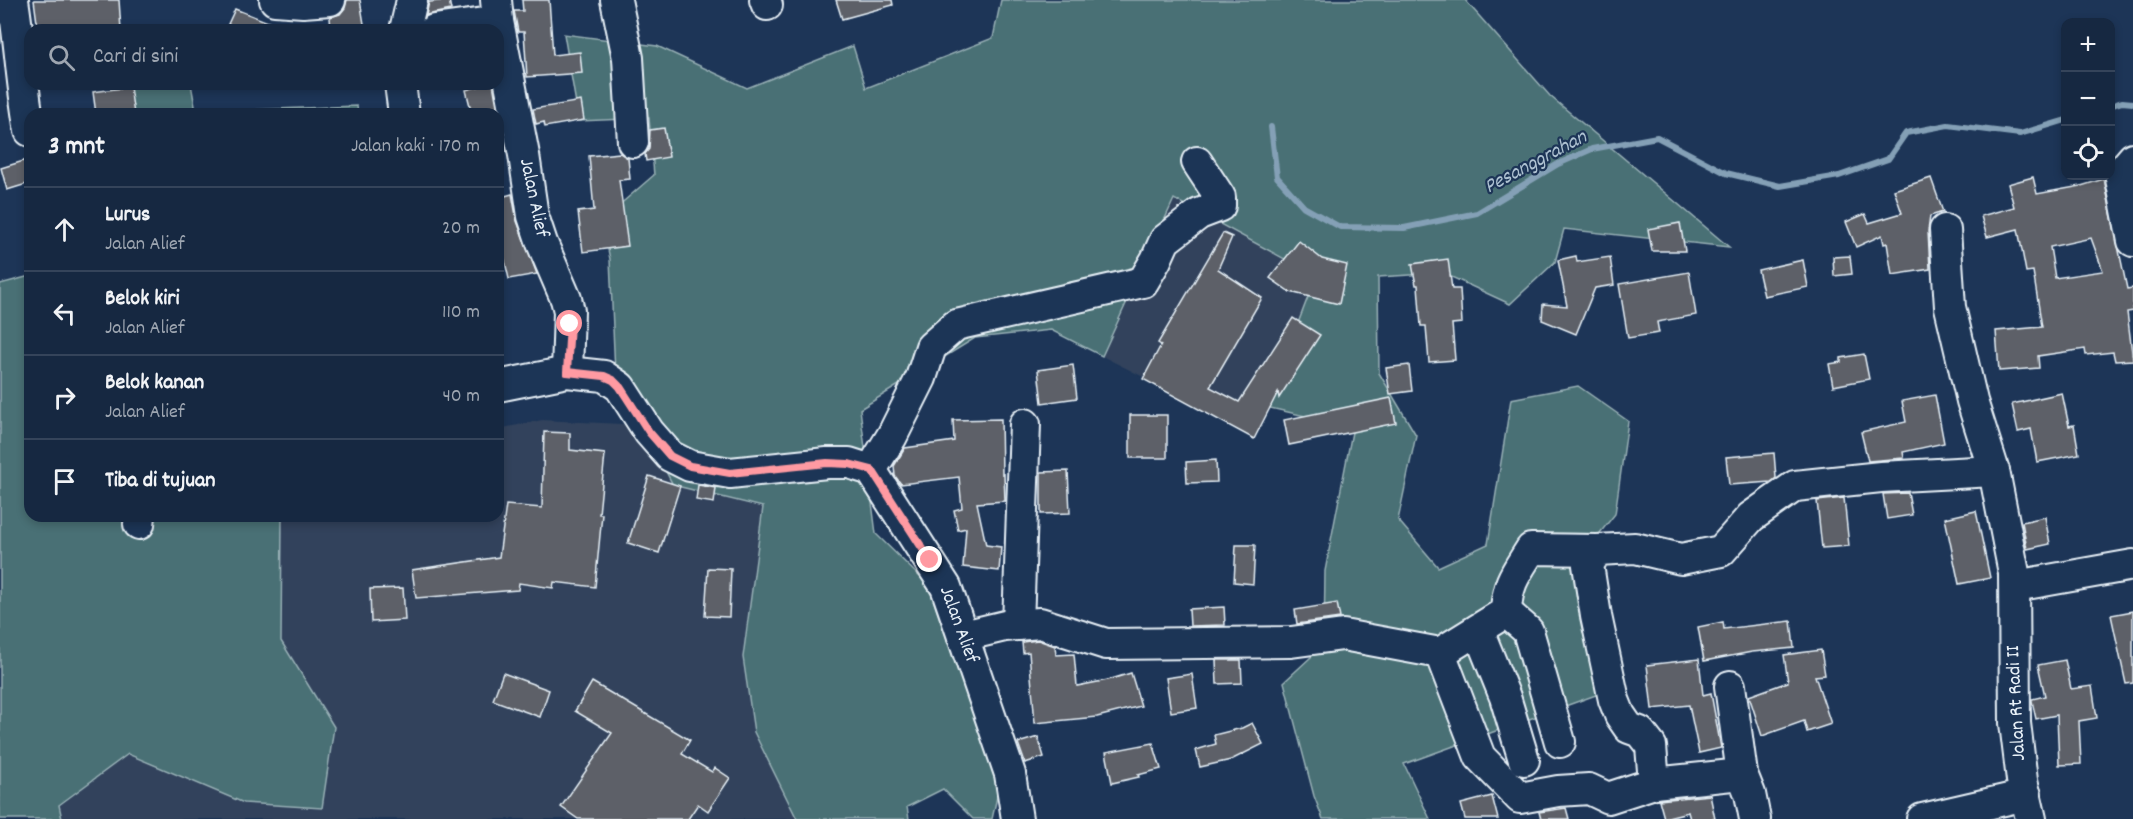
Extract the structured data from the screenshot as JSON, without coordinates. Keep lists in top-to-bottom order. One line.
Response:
{"streets":{"street":["Jalan Alief","Jalan Rt Radi II"]},"water":["Pesanggrahan"],"page":{"map_buttons":["+","−"],"search":"Cari di sini","heading":["3 mnt","Jalan kaki · 170 m"],"list":[["Lurus","Jalan Alief","20 m"],["Belok kiri","Jalan Alief","110 m"],["Belok kanan","Jalan Alief","40 m"],"Tiba di tujuan"]}}
